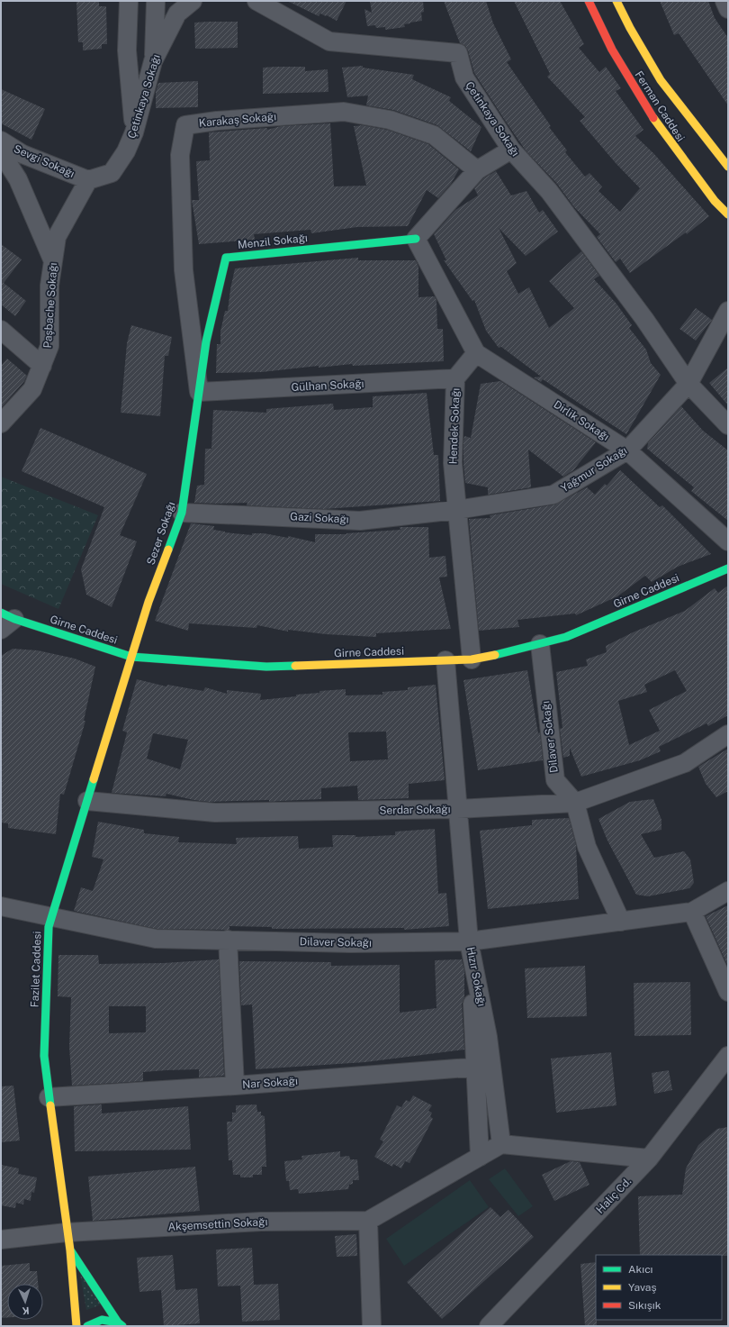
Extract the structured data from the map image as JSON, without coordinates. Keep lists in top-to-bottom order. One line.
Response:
{"streets":{"street":["Çetinkaya Sokağı","Ferman Caddesi","Karakaş Sokağı","Sevgi Sokağı","Menzil Sokağı","Paşbache Sokağı","Gülhan Sokağı","Dirlik Sokağı","Hendek Sokağı","Yağmur Sokağı","Gazi Sokağı","Sezer Sokağı","Girne Caddesi","Dilaver Sokağı","Serdar Sokağı","Fazilet Caddesi","Hızır Sokağı","Nar Sokağı","Haliç Cd.","Akşemsettin Sokağı"]},"crossings":[["Çetinkaya Sokağı","Sevgi Sokağı"],["Çetinkaya Sokağı","Paşbache Sokağı"],["Çetinkaya Sokağı","Yağmur Sokağı"],["Karakaş Sokağı","Menzil Sokağı"],["Karakaş Sokağı","Gülhan Sokağı"],["Karakaş Sokağı","Sezer Sokağı"],["Sevgi Sokağı","Paşbache Sokağı"],["Menzil Sokağı","Gülhan Sokağı"],["Menzil Sokağı","Sezer Sokağı"],["Gülhan Sokağı","Hendek Sokağı"],["Gülhan Sokağı","Sezer Sokağı"],["Dirlik Sokağı","Hendek Sokağı"],["Dirlik Sokağı","Yağmur Sokağı"],["Hendek Sokağı","Yağmur Sokağı"],["Hendek Sokağı","Gazi Sokağı"],["Hendek Sokağı","Girne Caddesi"],["Yağmur Sokağı","Gazi Sokağı"],["Gazi Sokağı","Sezer Sokağı"],["Sezer Sokağı","Girne Caddesi"],["Sezer Sokağı","Fazilet Caddesi"],["Girne Caddesi","Dilaver Sokağı"],["Girne Caddesi","Fazilet Caddesi"],["Girne Caddesi","Hızır Sokağı"],["Dilaver Sokağı","Serdar Sokağı"],["Dilaver Sokağı","Fazilet Caddesi"],["Dilaver Sokağı","Hızır Sokağı"],["Serdar Sokağı","Fazilet Caddesi"],["Serdar Sokağı","Hızır Sokağı"],["Fazilet Caddesi","Nar Sokağı"],["Fazilet Caddesi","Akşemsettin Sokağı"],["Hızır Sokağı","Nar Sokağı"],["Hızır Sokağı","Akşemsettin Sokağı"]],"legend":["Akıcı","Yavaş","Sıkışık"],"north":"bottom"}
